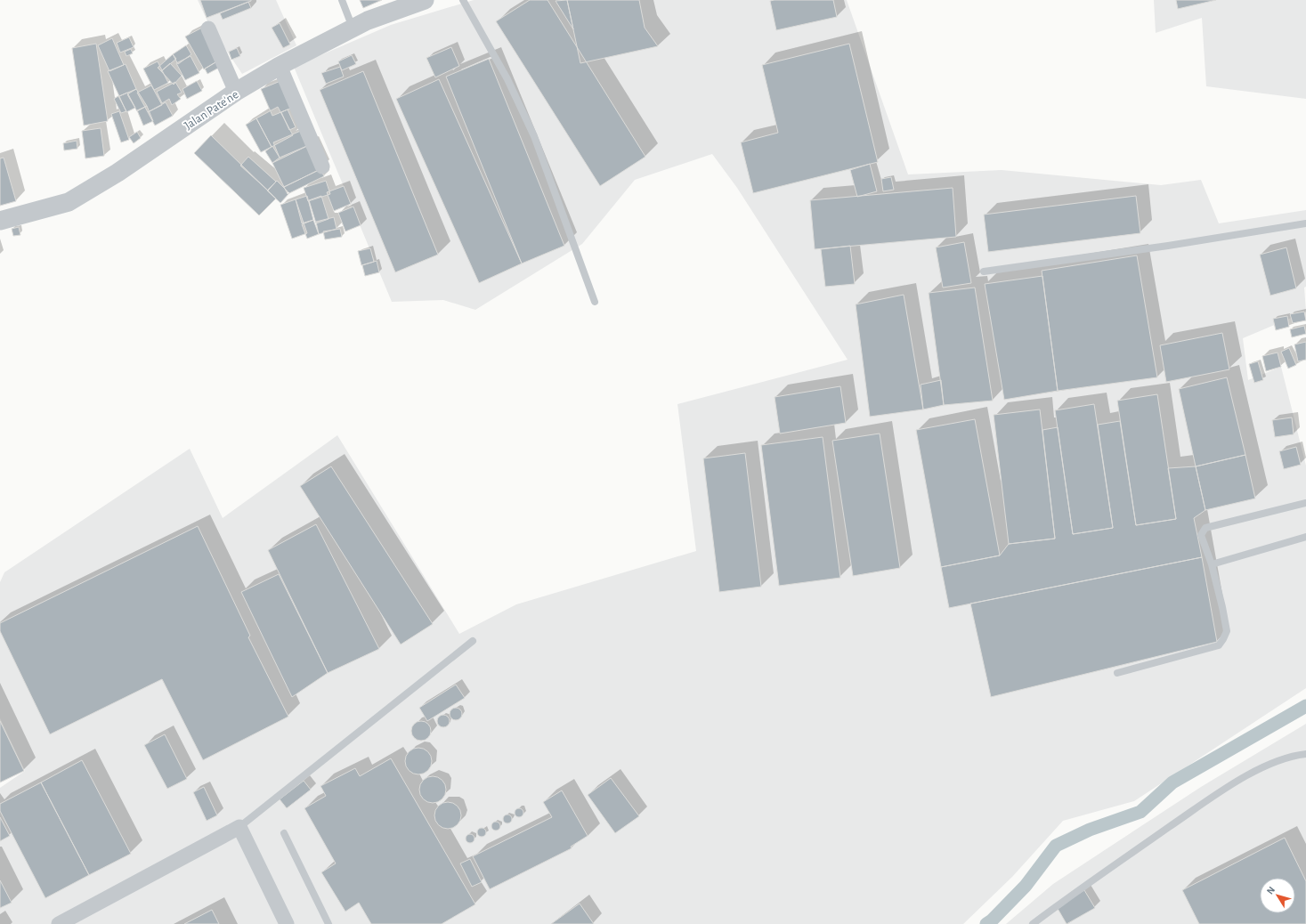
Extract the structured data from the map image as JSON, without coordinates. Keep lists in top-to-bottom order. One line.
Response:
{"streets":{"street":["Jalan Pate'ne"]},"north":"top left"}
